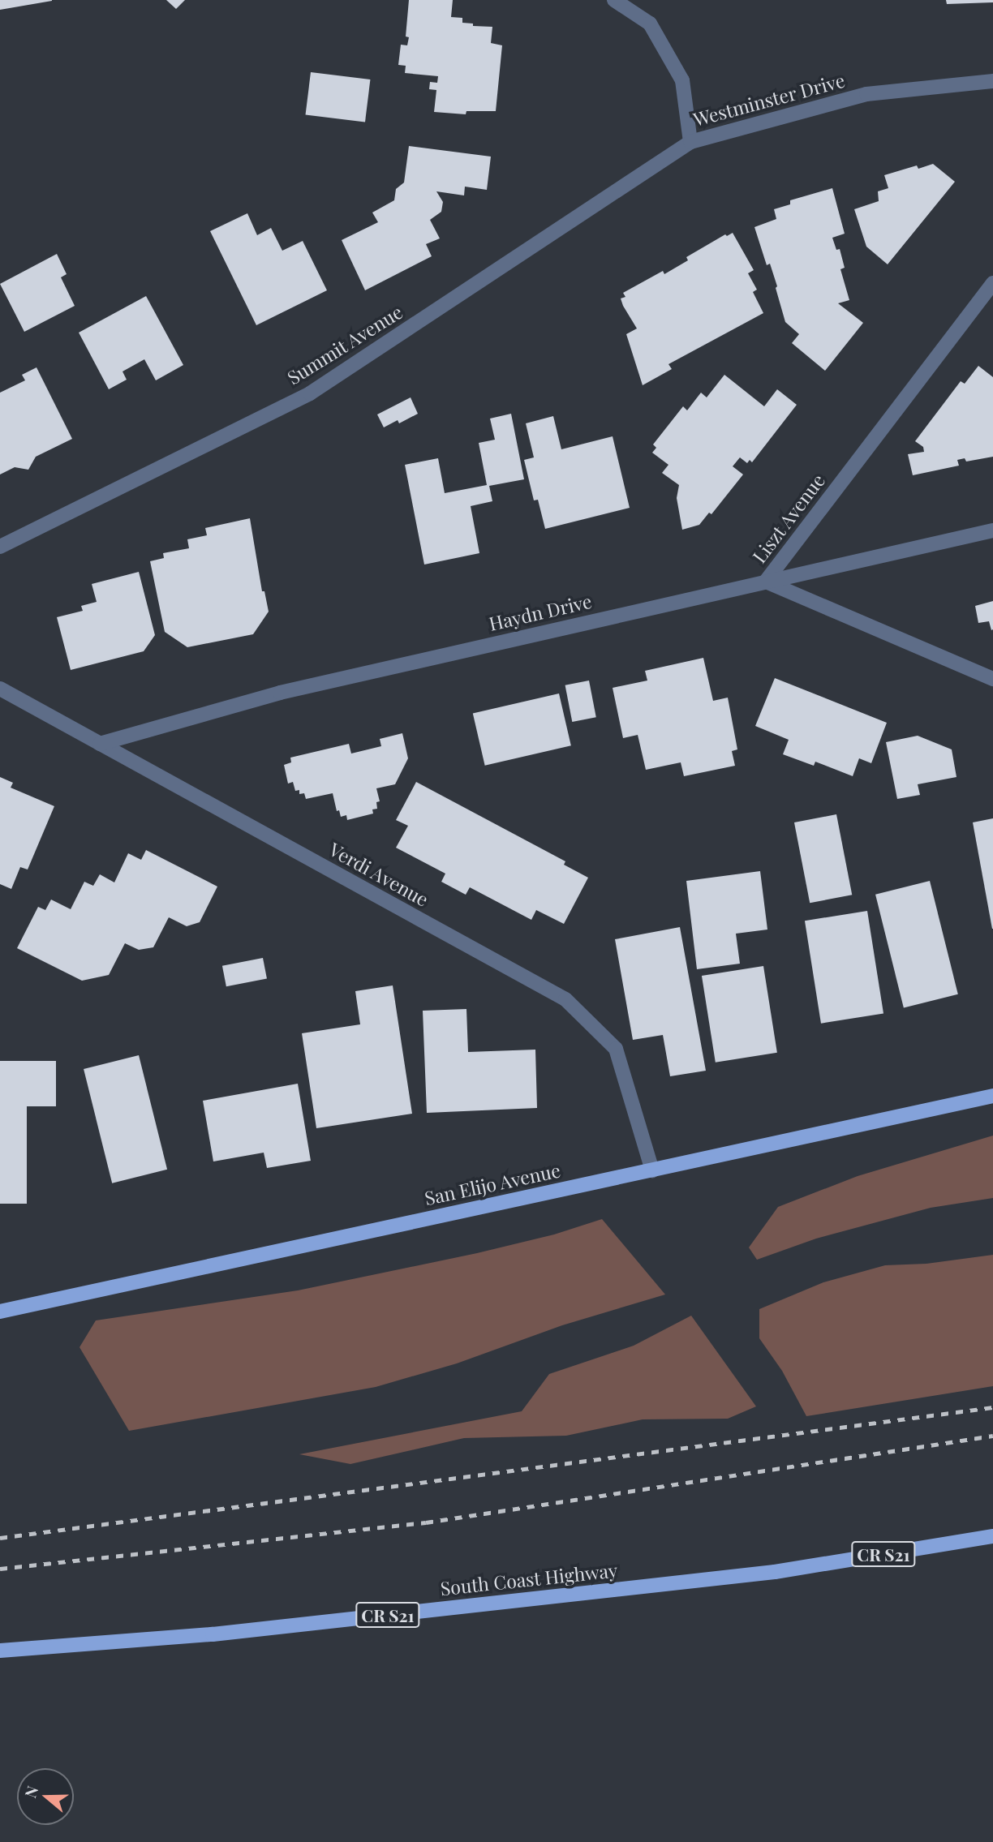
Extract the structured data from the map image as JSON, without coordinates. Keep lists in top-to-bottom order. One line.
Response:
{"streets":{"main road":["San Elijo Avenue","CR S21","South Coast Highway"],"street":["Westminster Drive","Summit Avenue","Liszt Avenue","Haydn Drive","Verdi Avenue"]},"crossings":[["Westminster Drive","Summit Avenue"],["Liszt Avenue","Haydn Drive"],["Haydn Drive","Verdi Avenue"],["Verdi Avenue","San Elijo Avenue"]],"north":"left"}
